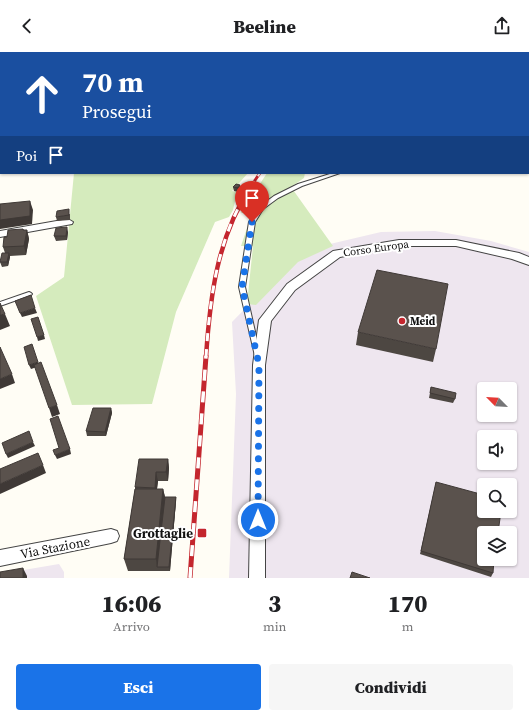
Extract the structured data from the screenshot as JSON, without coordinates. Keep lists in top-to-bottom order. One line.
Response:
{"streets":{"street":["Corso Europa","Via Stazione"]},"places":{"other":["Meid"],"transit":["Grottaglie"]},"north":"top left","page":{"header":"Beeline","turn":["70 m","Prosegui"],"then":"Poi","eta":["16:06","Arrivo","3","min","170","m"],"buttons":["Esci","Condividi"]}}
